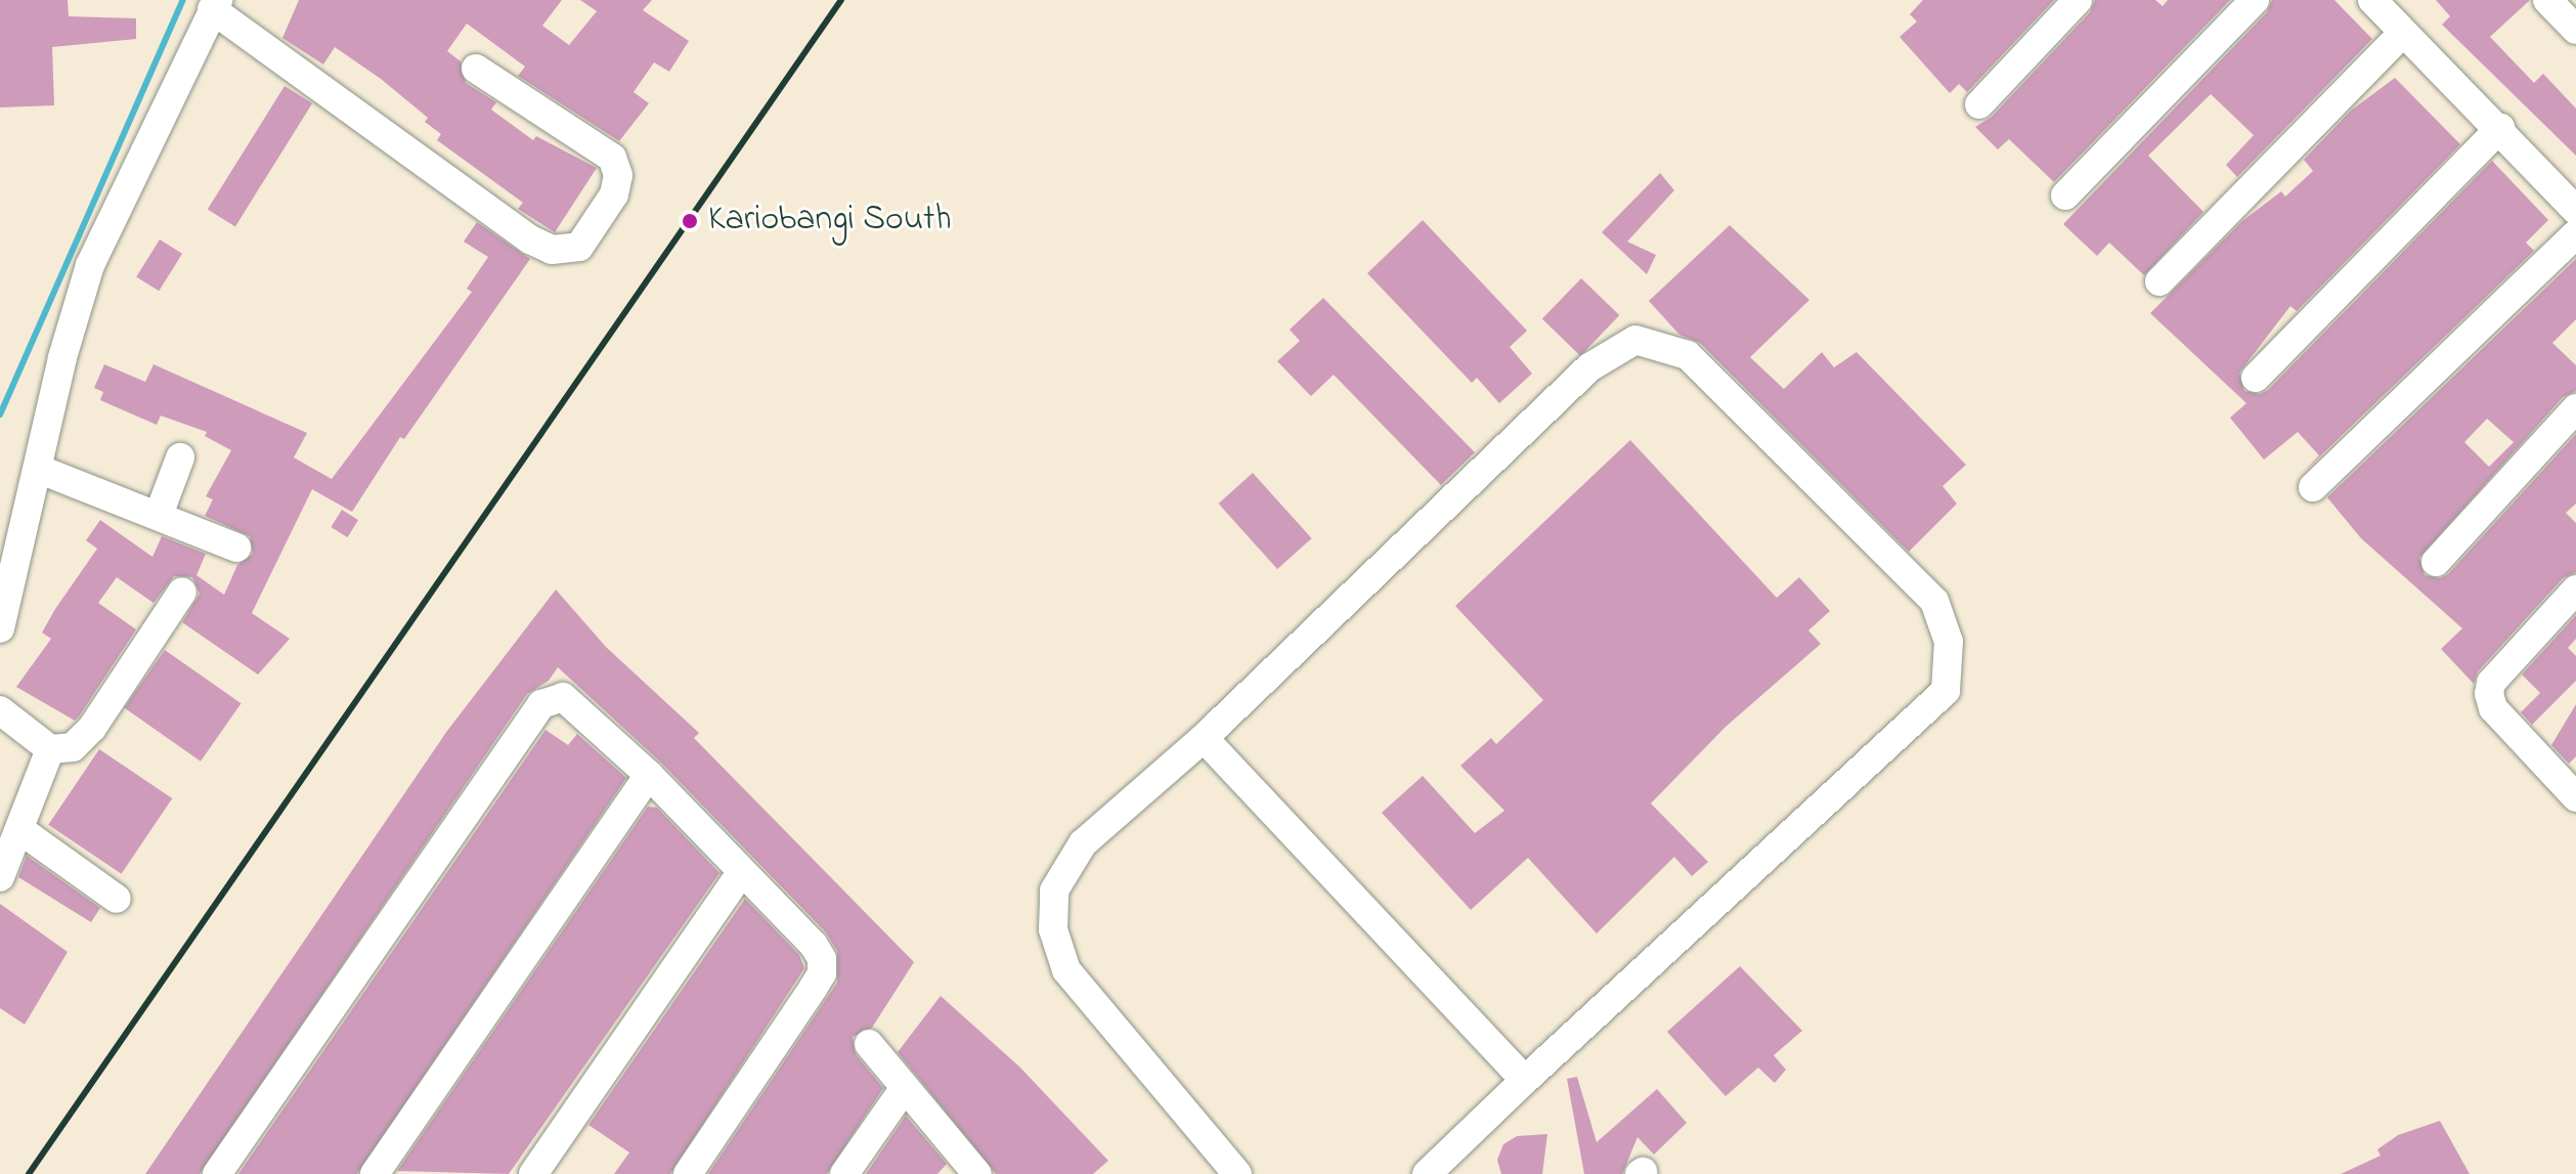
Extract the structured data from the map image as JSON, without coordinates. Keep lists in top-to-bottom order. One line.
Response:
{"places":["Kariobangi South"]}
